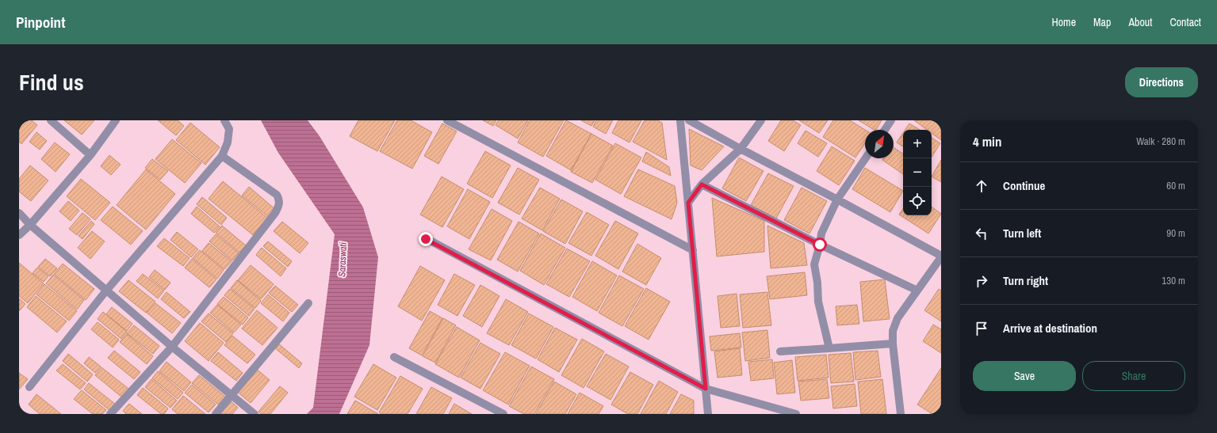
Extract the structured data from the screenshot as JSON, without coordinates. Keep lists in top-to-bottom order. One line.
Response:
{"water":["Saraswati"],"north":"top right","page":{"header":"Pinpoint","nav":["Home","Map","About","Contact"],"title":"Find us","buttons":["Directions",["Save","Share"]],"heading":["4 min","Walk · 280 m"],"map_buttons":["+","−"],"list":[["Continue","60 m"],["Turn left","90 m"],["Turn right","130 m"],"Arrive at destination"]}}
